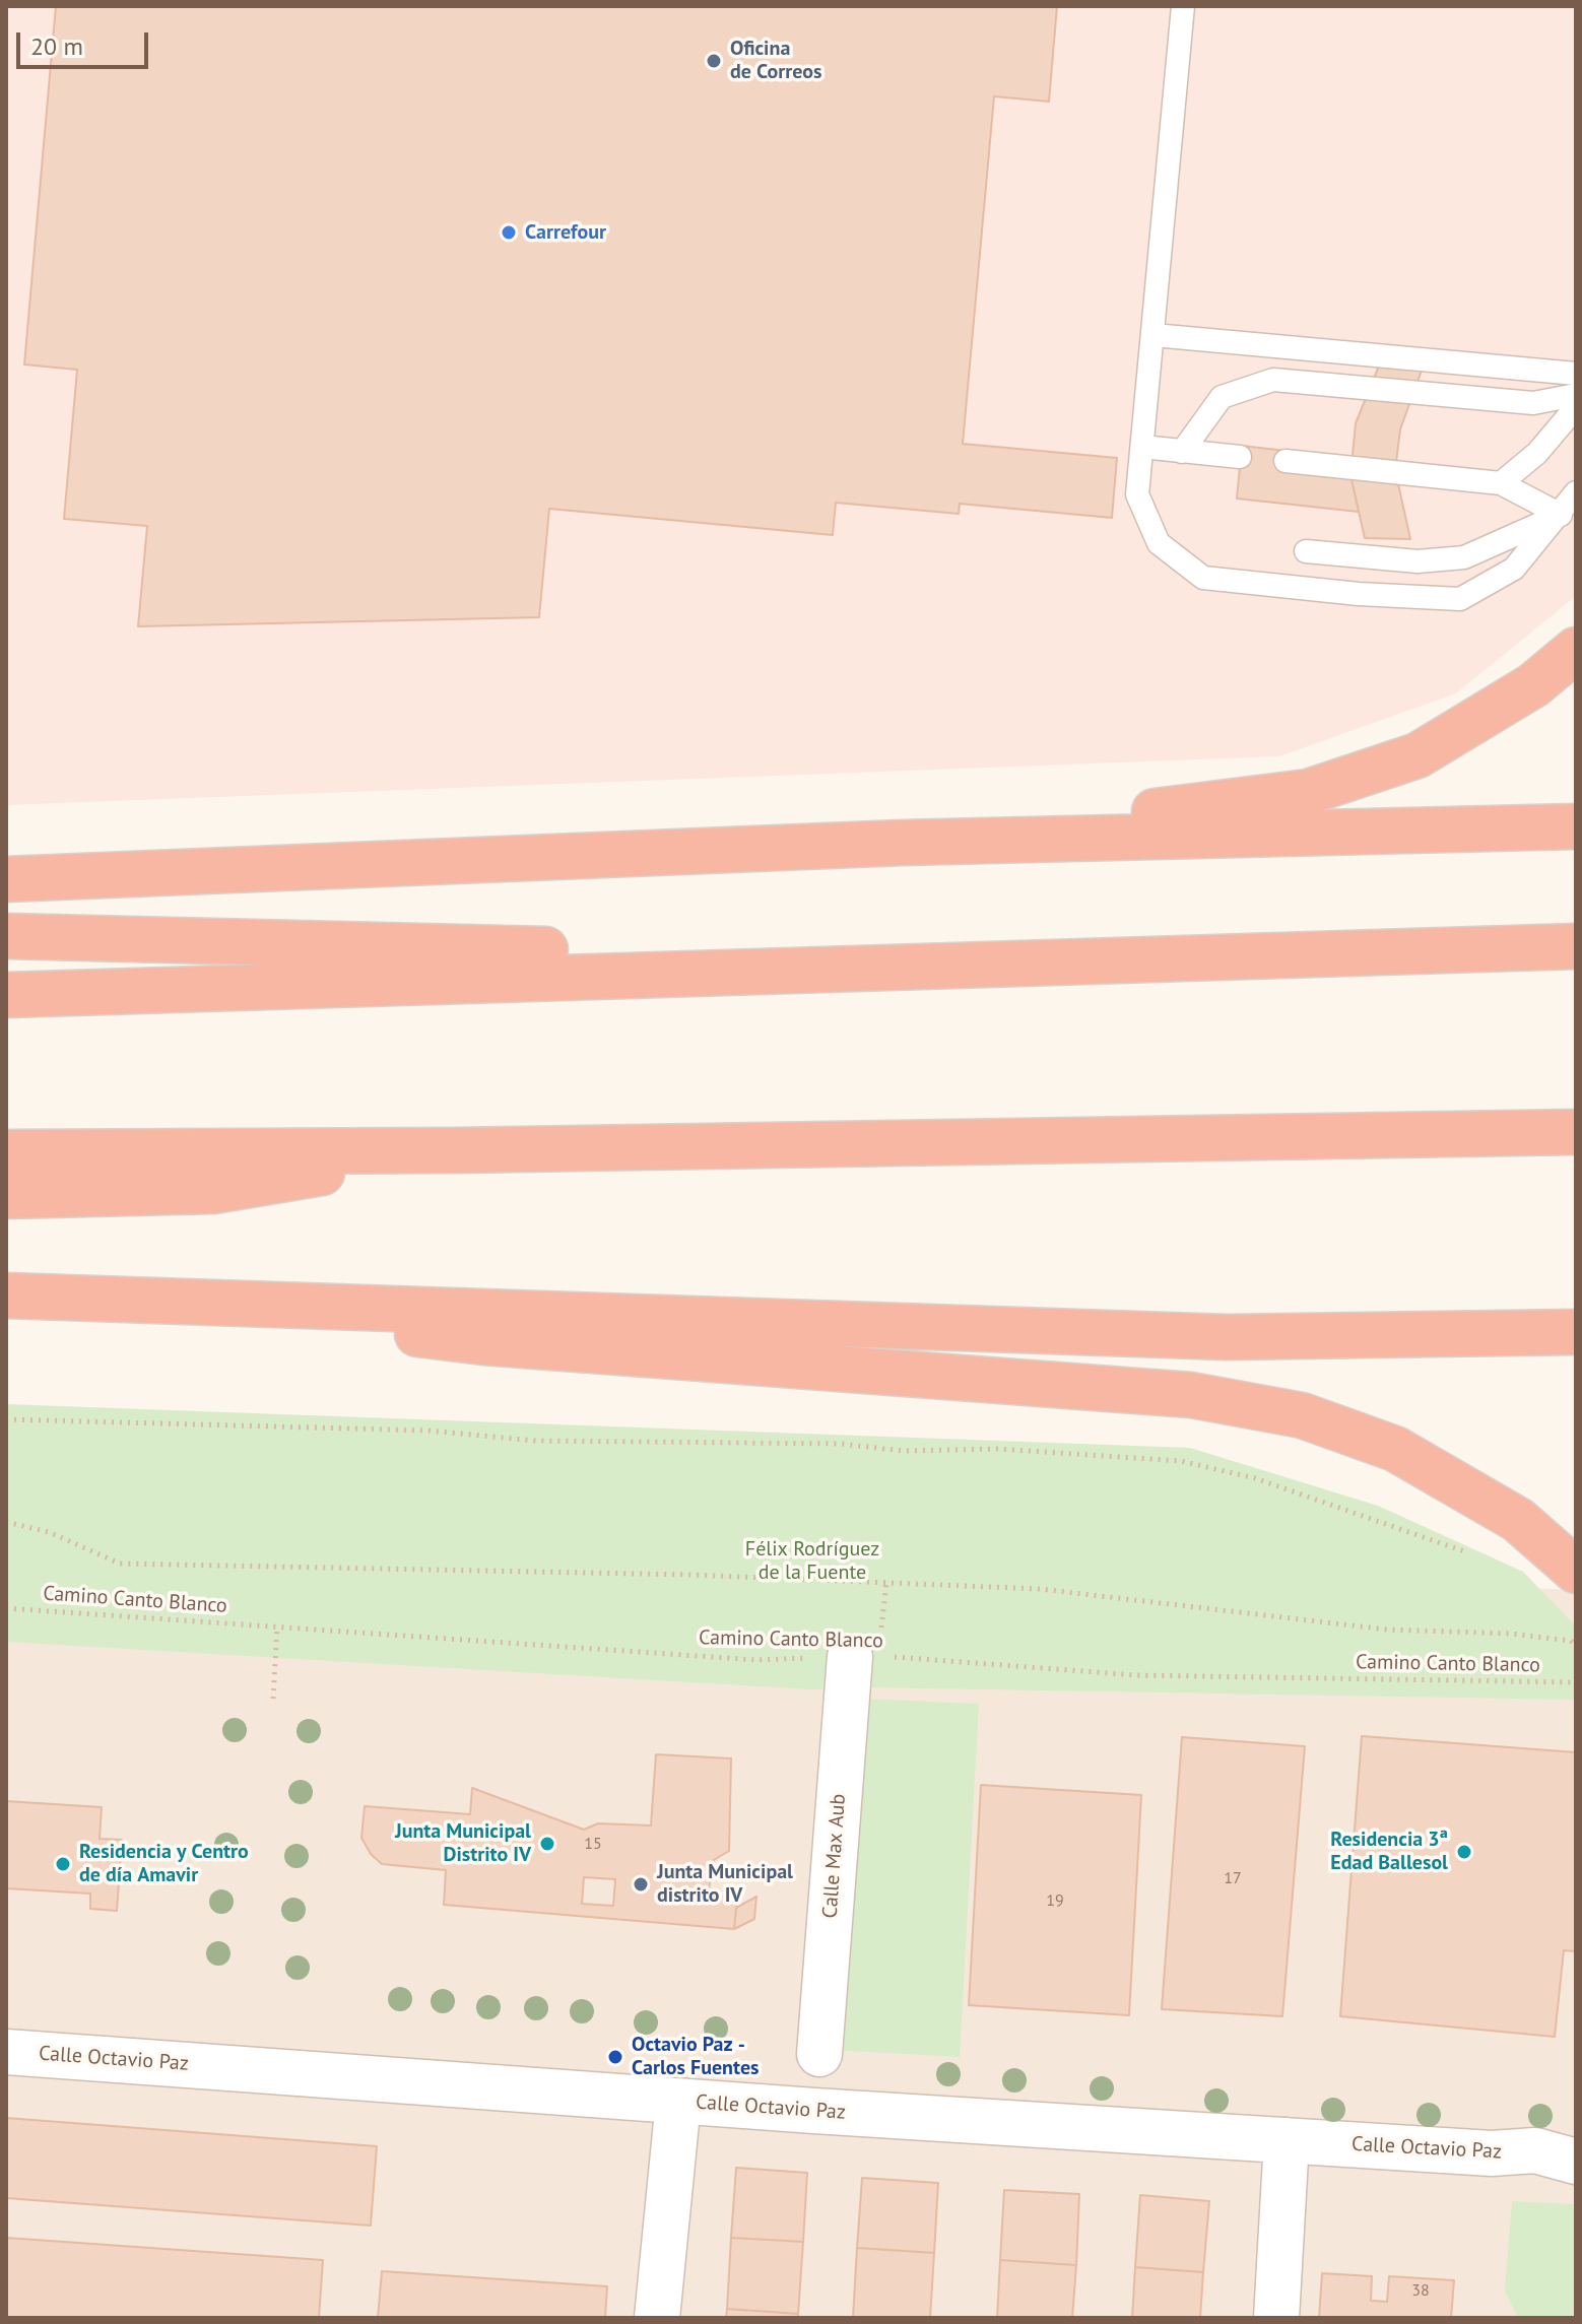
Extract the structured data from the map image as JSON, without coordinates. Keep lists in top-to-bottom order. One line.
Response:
{"streets":{"street":["Calle Max Aub","Calle Octavio Paz"],"path":["Camino Canto Blanco"]},"crossings":[["Camino Canto Blanco","Calle Max Aub"]],"parks":["Félix Rodríguez de la Fuente"],"places":["Oficina de Correos","Carrefour","Junta Municipal Distrito IV","Residencia 3ª Edad Ballesol","Residencia y Centro de día Amavir","Junta Municipal distrito IV","Octavio Paz - Carlos Fuentes"],"house_numbers":["15","17","19","38"],"scale_bar":"20 m"}
